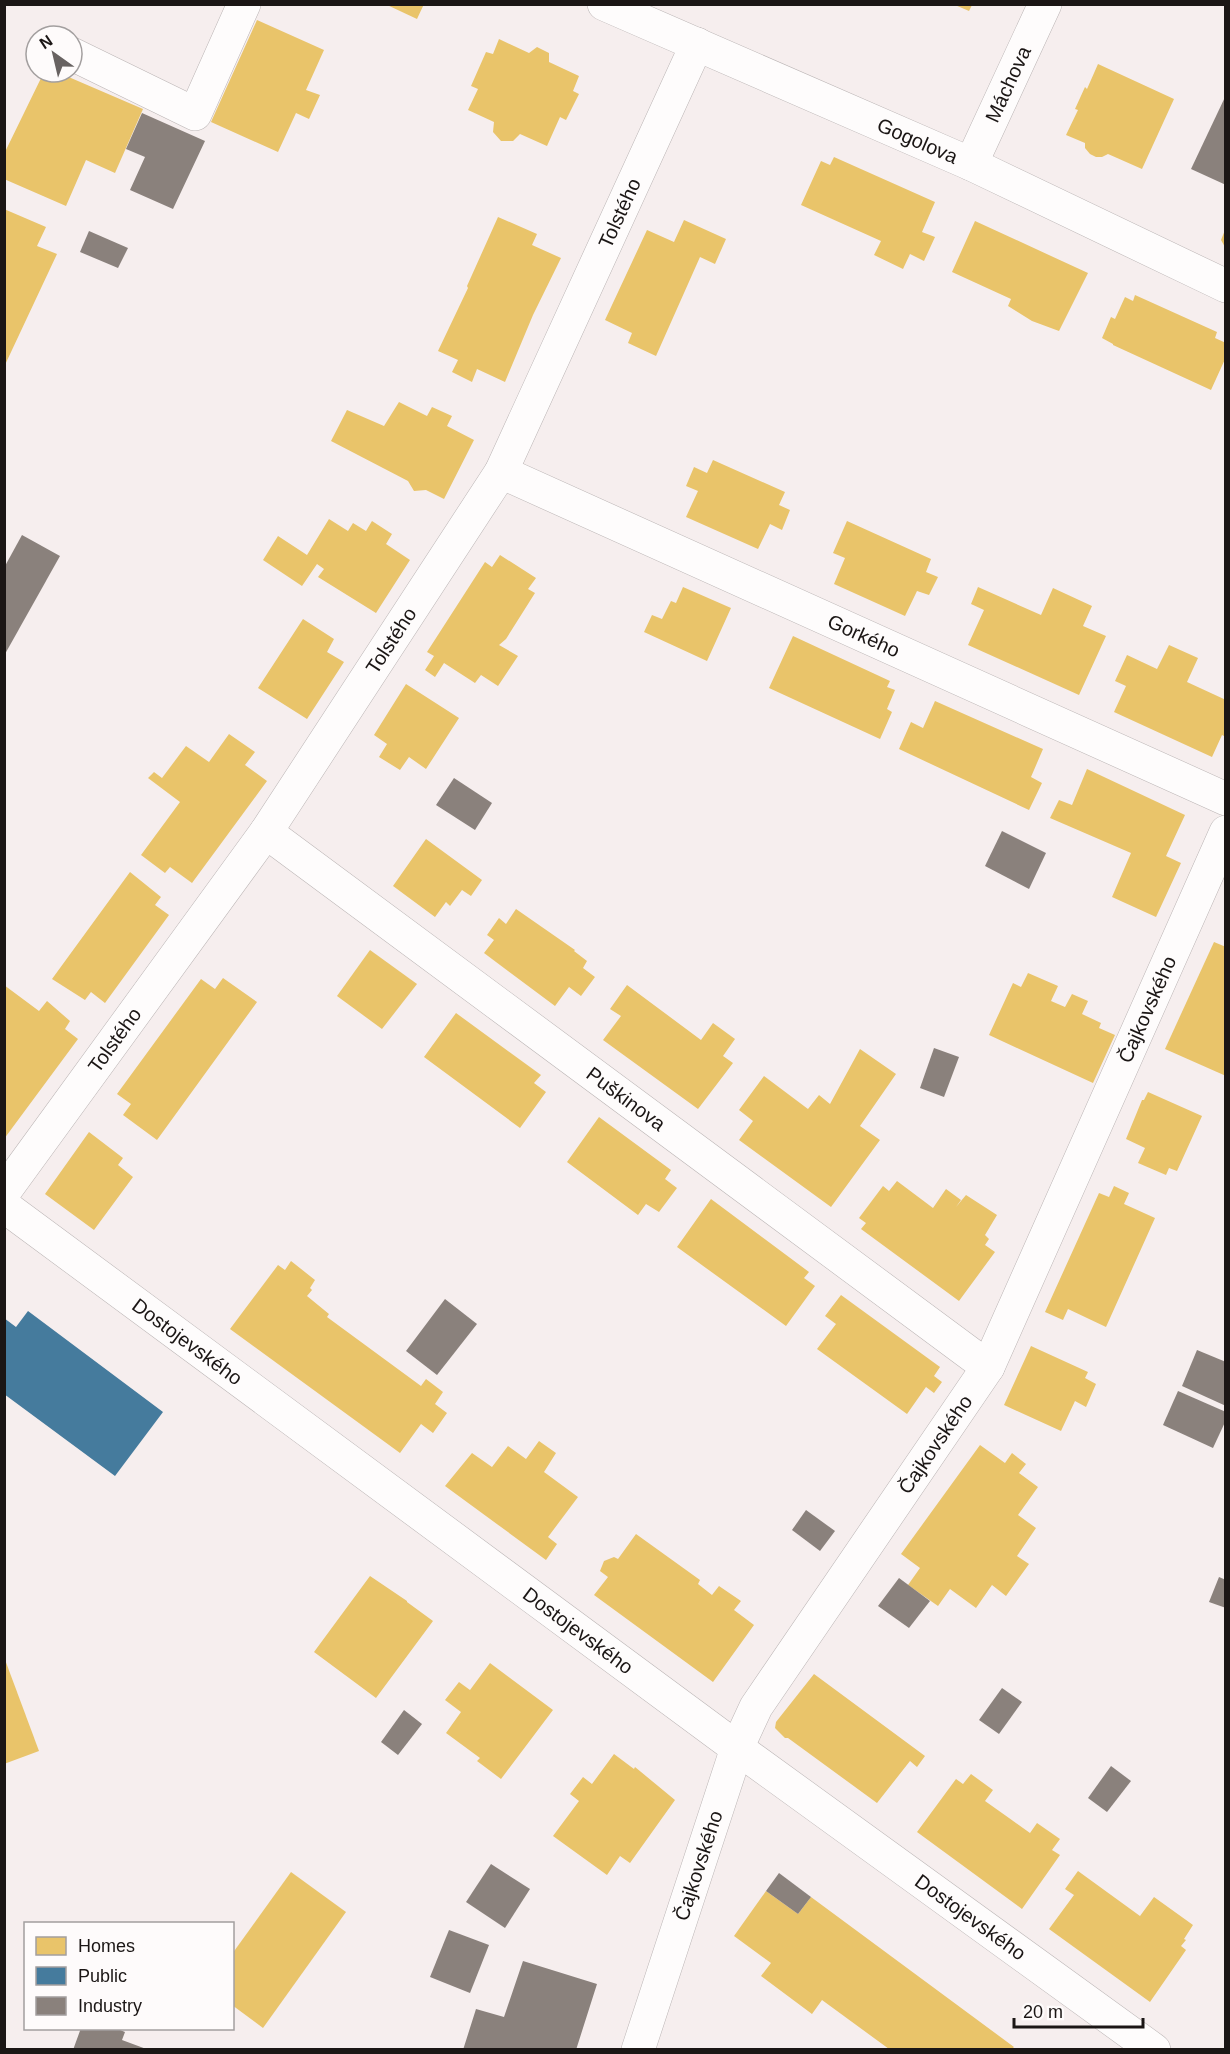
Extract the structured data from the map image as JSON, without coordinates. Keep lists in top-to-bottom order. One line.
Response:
{"streets":{"street":["Máchova","Gogolova","Tolstého","Gorkého","Čajkovského","Puškinova","Dostojevského"]},"crossings":[["Máchova","Gogolova"],["Gogolova","Tolstého"],["Tolstého","Gorkého"],["Tolstého","Puškinova"],["Čajkovského","Puškinova"],["Čajkovského","Dostojevského"]],"legend":["Homes","Public","Industry"],"scale_bar":"20 m","north":"top left"}
